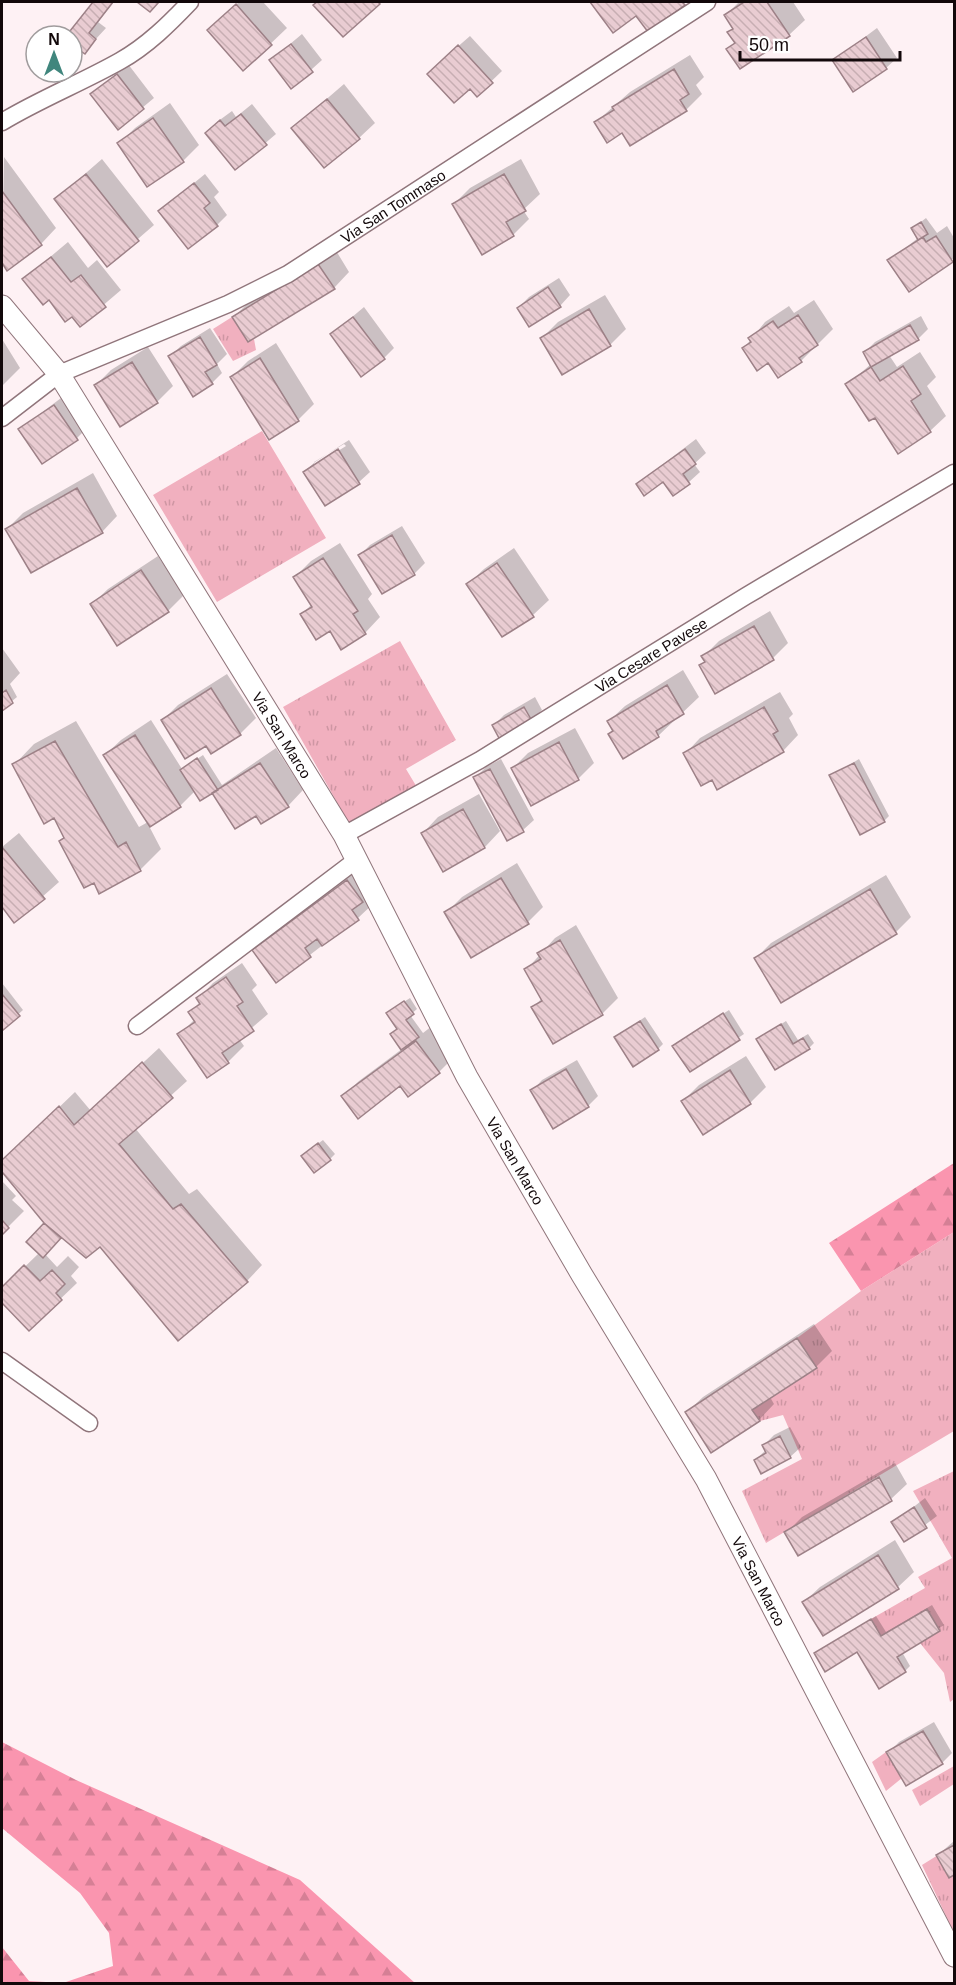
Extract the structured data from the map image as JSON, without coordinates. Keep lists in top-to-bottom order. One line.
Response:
{"streets":{"street":["Via San Tommaso","Via Cesare Pavese","Via San Marco"]},"crossings":[["Via San Tommaso","Via San Marco"],["Via Cesare Pavese","Via San Marco"]],"scale_bar":"50 m","north":"top"}
